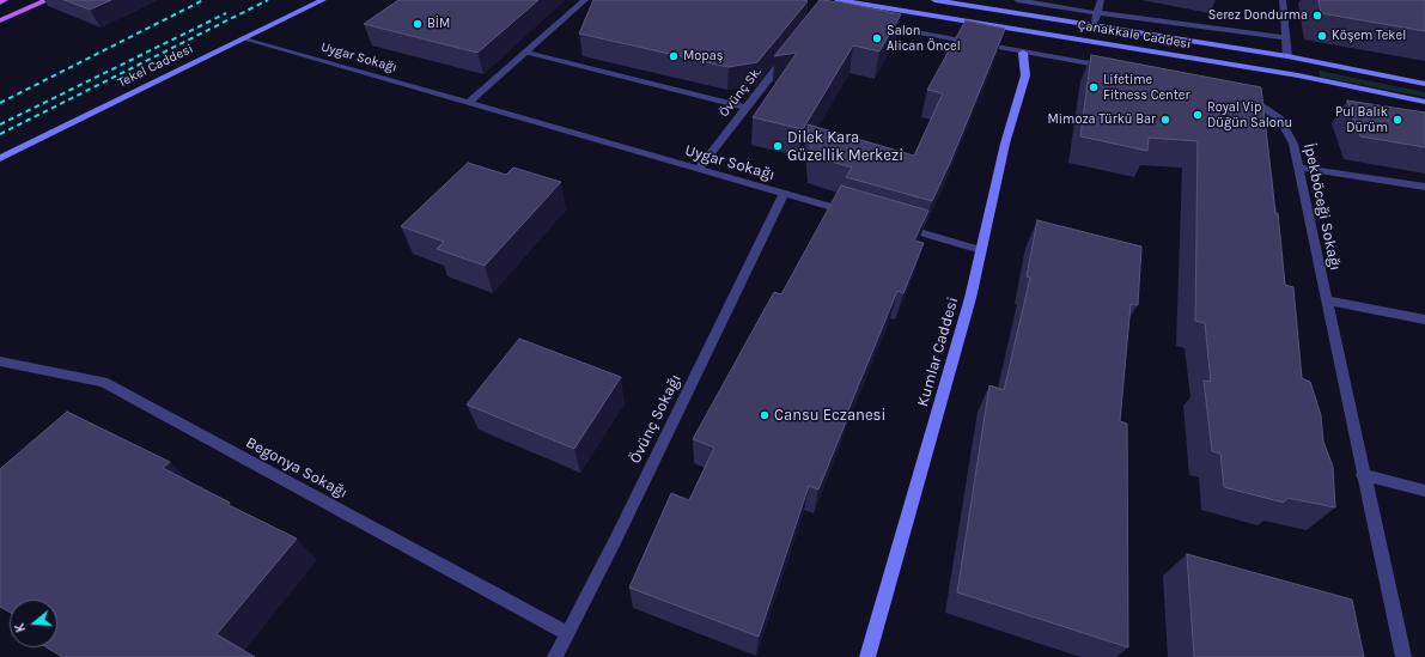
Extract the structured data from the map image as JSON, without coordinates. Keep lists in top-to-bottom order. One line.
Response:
{"streets":{"main road":["Çanakkale Caddesi","Tekel Caddesi","Kumlar Caddesi"],"street":["Uygar Sokağı","Övünç Sk.","İpekböceği Sokağı","Övünç Sokağı","Begonya Sokağı"]},"crossings":[["Uygar Sokağı","Tekel Caddesi"],["Uygar Sokağı","Övünç Sk."],["Uygar Sokağı","Övünç Sokağı"],["Övünç Sokağı","Begonya Sokağı"]],"places":["Serez Dondurma","BİM","Köşem Tekel","Salon Alican Öncel","Mopaş","Lifetime Fitness Center","Royal Vip Düğün Salonu","Mimoza Türkü Bar","Pul Balık Dürüm","Dilek Kara Güzellik Merkezi","Cansu Eczanesi"],"north":"left"}
